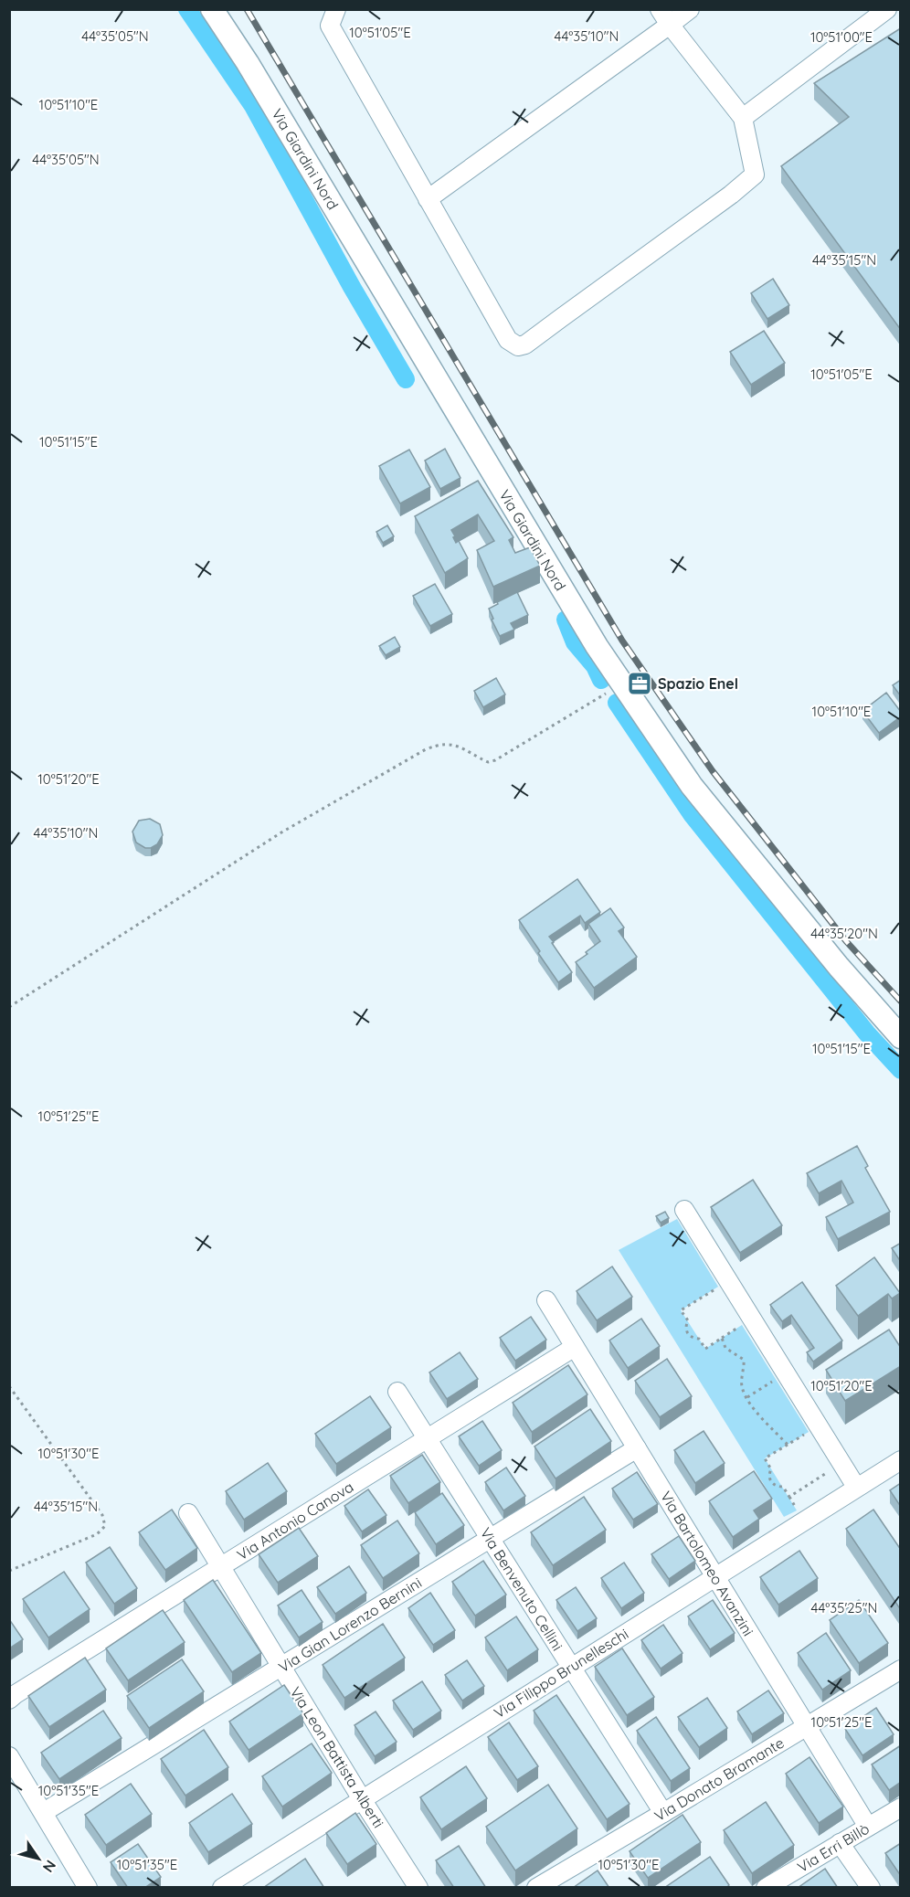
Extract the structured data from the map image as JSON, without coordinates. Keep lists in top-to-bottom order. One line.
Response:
{"streets":{"main road":["Via Giardini Nord"],"street":["Via Antonio Canova","Via Bartolomeo Avanzini","Via Benvenuto Cellini","Via Gian Lorenzo Bernini","Via Filippo Brunelleschi","Via Leon Battista Alberti","Via Donato Bramante","Via Erri Billò"]},"crossings":[["Via Antonio Canova","Via Bartolomeo Avanzini"],["Via Antonio Canova","Via Benvenuto Cellini"],["Via Antonio Canova","Via Leon Battista Alberti"],["Via Bartolomeo Avanzini","Via Gian Lorenzo Bernini"],["Via Bartolomeo Avanzini","Via Filippo Brunelleschi"],["Via Bartolomeo Avanzini","Via Donato Bramante"],["Via Bartolomeo Avanzini","Via Erri Billò"],["Via Benvenuto Cellini","Via Gian Lorenzo Bernini"],["Via Benvenuto Cellini","Via Filippo Brunelleschi"],["Via Benvenuto Cellini","Via Donato Bramante"],["Via Gian Lorenzo Bernini","Via Leon Battista Alberti"],["Via Filippo Brunelleschi","Via Leon Battista Alberti"]],"places":{"office":["Spazio Enel"]},"north":"bottom right","coordinates":["10°51'05\"E","44°35'05\"N","44°35'10\"N","10°51'00\"E","10°51'10\"E","44°35'15\"N","10°51'15\"E","10°51'20\"E","44°35'20\"N","10°51'25\"E","10°51'30\"E","44°35'25\"N","10°51'35\"E"]}
